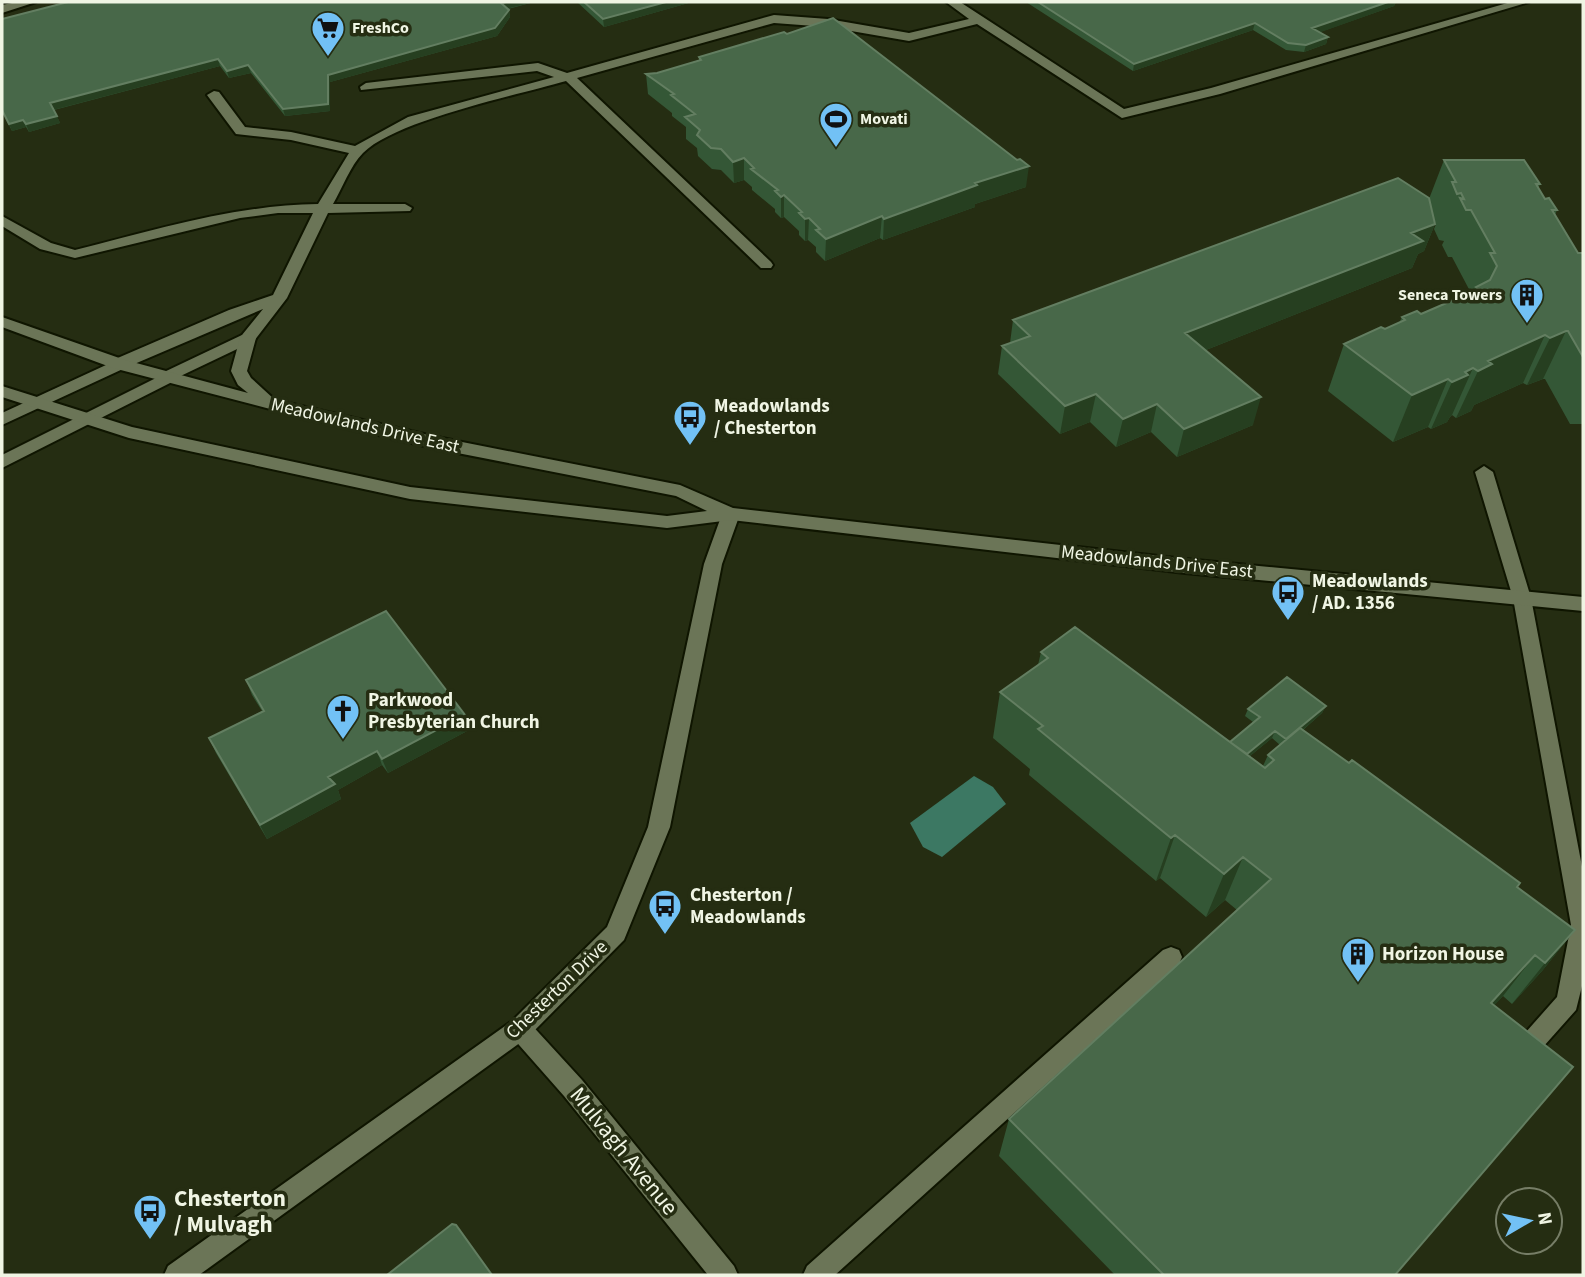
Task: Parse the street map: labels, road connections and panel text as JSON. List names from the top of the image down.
{
  "streets": {
    "main road": ["Meadowlands Drive East", "Chesterton Drive", "Mulvagh Avenue"]
  },
  "crossings": [
    ["Meadowlands Drive East", "Chesterton Drive"],
    ["Chesterton Drive", "Mulvagh Avenue"]
  ],
  "places": {
    "supermarket": ["FreshCo"],
    "sports": ["Movati"],
    "building": ["Seneca Towers", "Horizon House"],
    "bus stop": [
      "Meadowlands / Chesterton",
      "Meadowlands / AD. 1356",
      "Chesterton / Meadowlands",
      "Chesterton / Mulvagh"
    ],
    "church": ["Parkwood Presbyterian Church"]
  },
  "north": "right"
}
